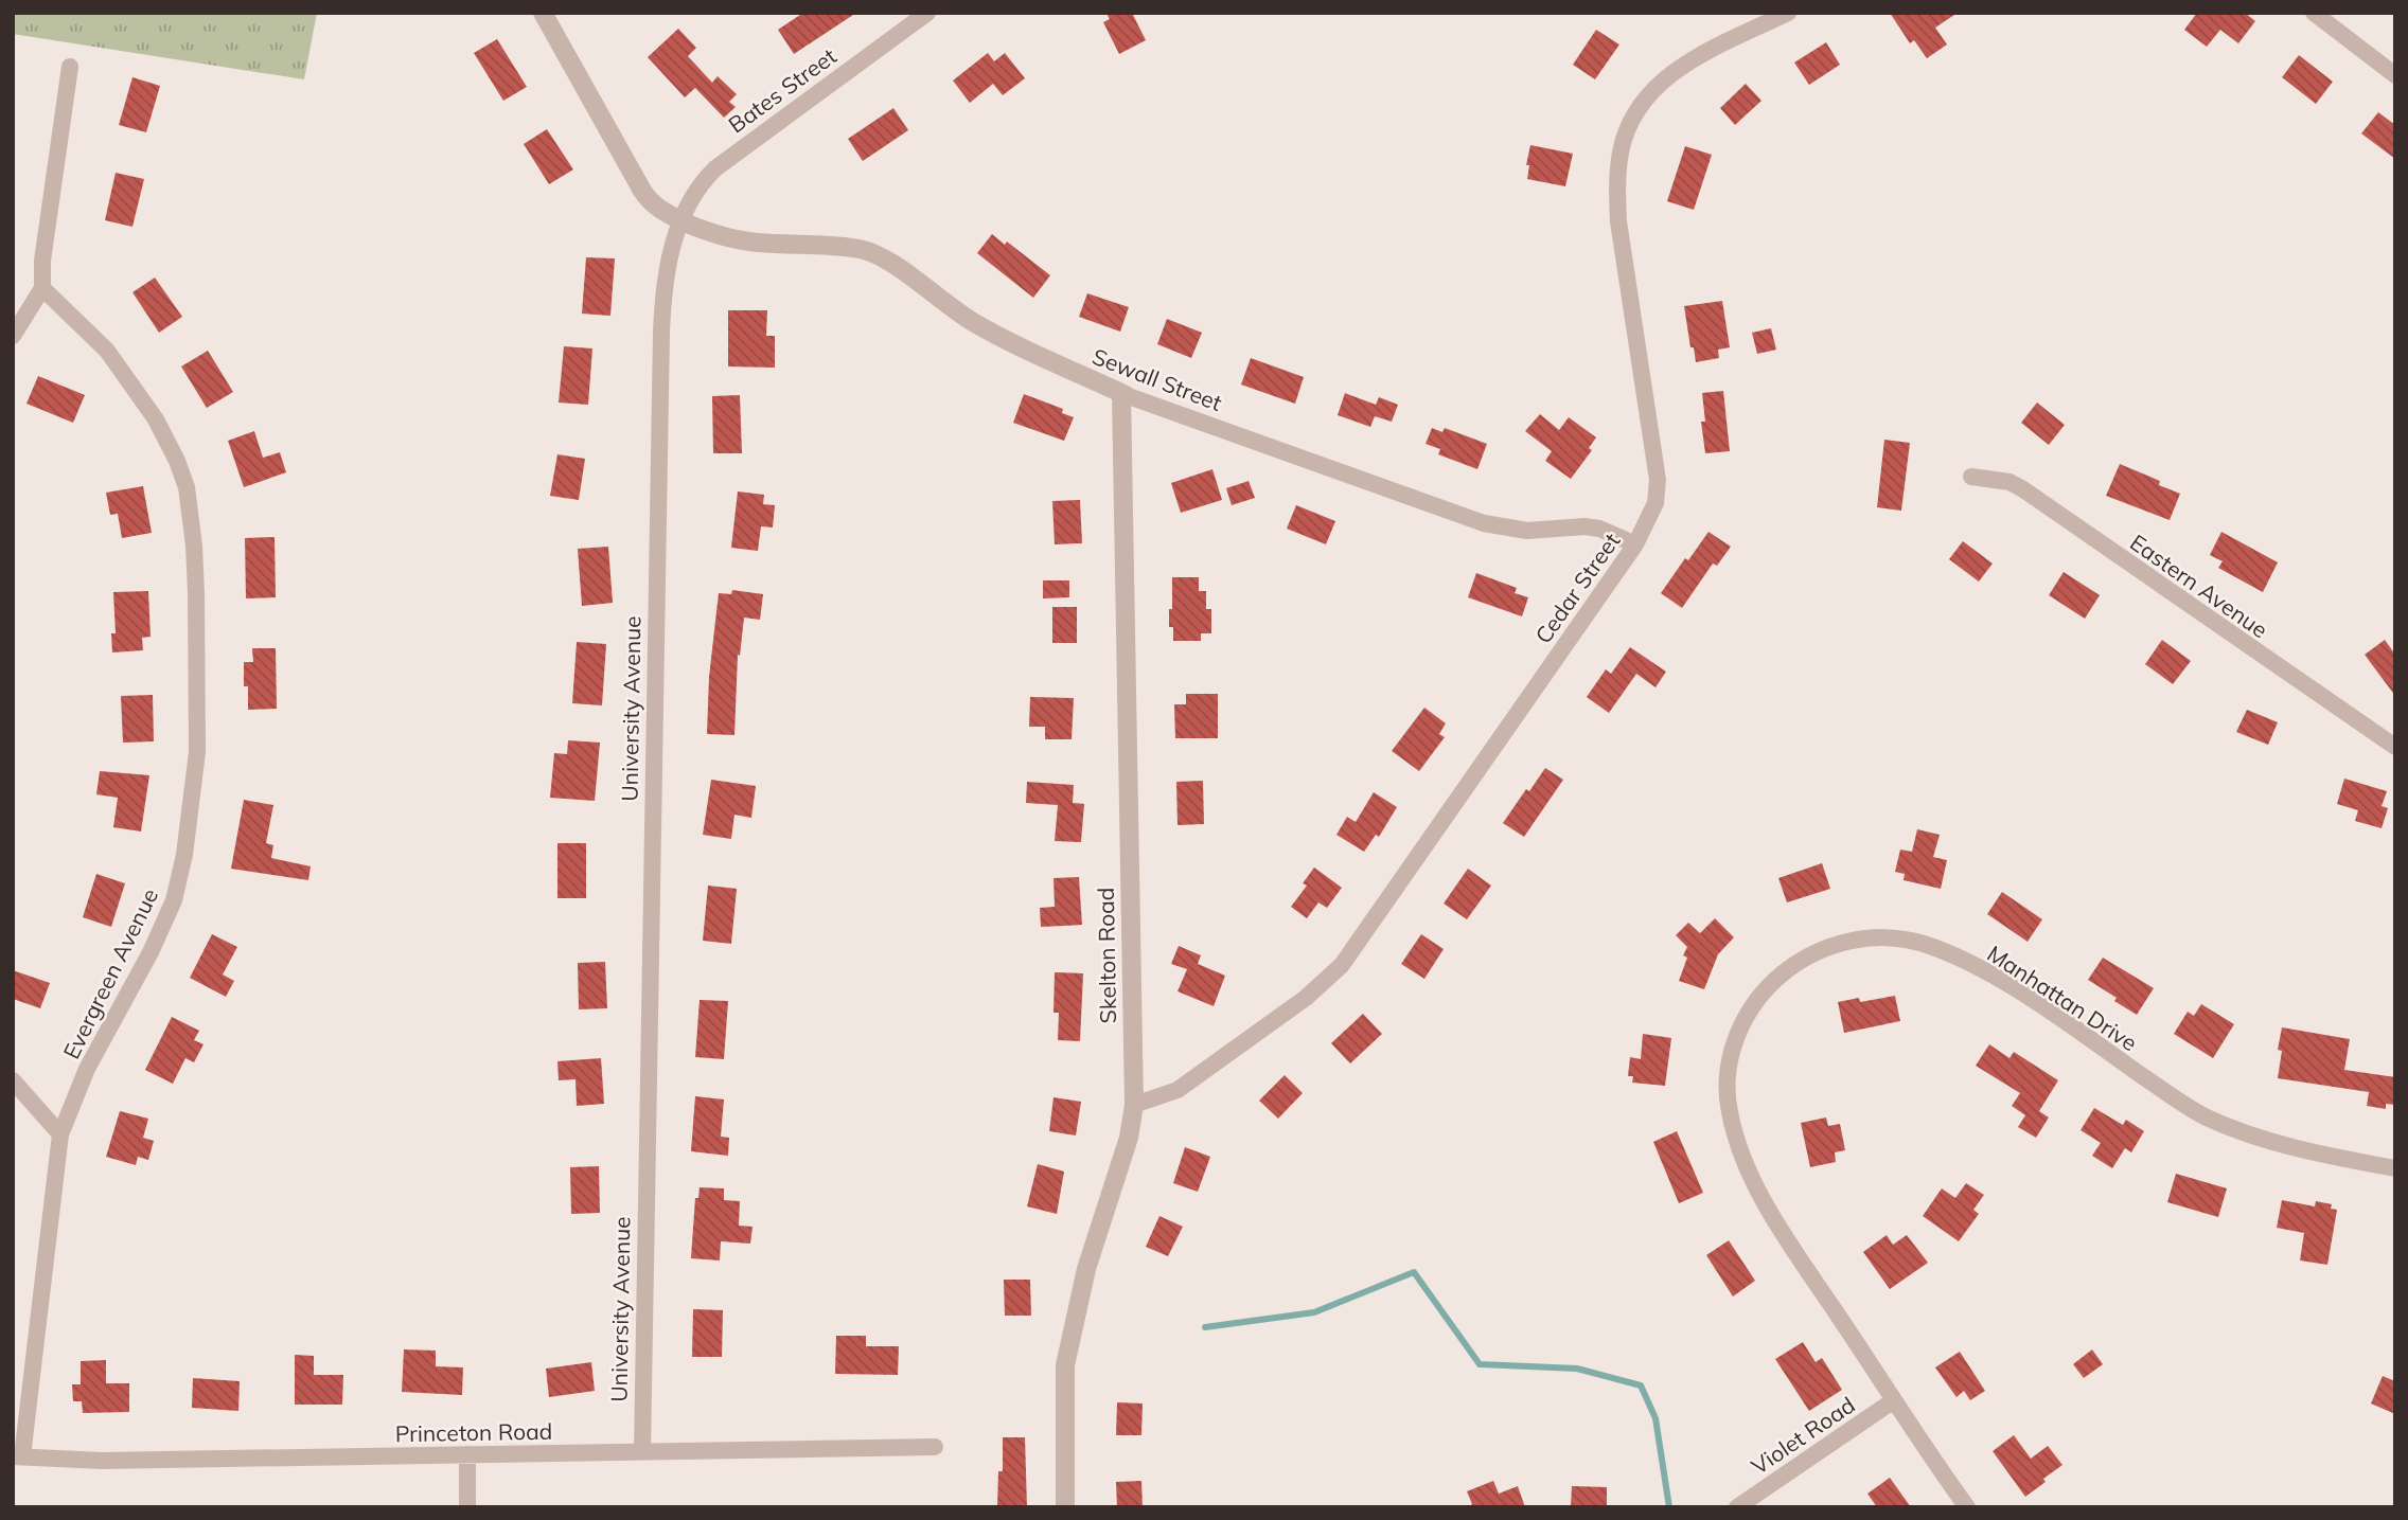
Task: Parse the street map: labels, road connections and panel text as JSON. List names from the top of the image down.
{
  "streets": {
    "street": [
      "Bates Street",
      "Sewall Street",
      "Eastern Avenue",
      "Cedar Street",
      "University Avenue",
      "Skelton Road",
      "Evergreen Avenue",
      "Manhattan Drive",
      "Princeton Road",
      "Violet Road"
    ]
  },
  "crossings": [
    ["Bates Street", "Sewall Street"],
    ["Bates Street", "University Avenue"],
    ["Sewall Street", "Cedar Street"],
    ["Sewall Street", "University Avenue"],
    ["Sewall Street", "Skelton Road"],
    ["Cedar Street", "Skelton Road"],
    ["University Avenue", "Princeton Road"],
    ["Evergreen Avenue", "Princeton Road"],
    ["Manhattan Drive", "Violet Road"]
  ]
}
